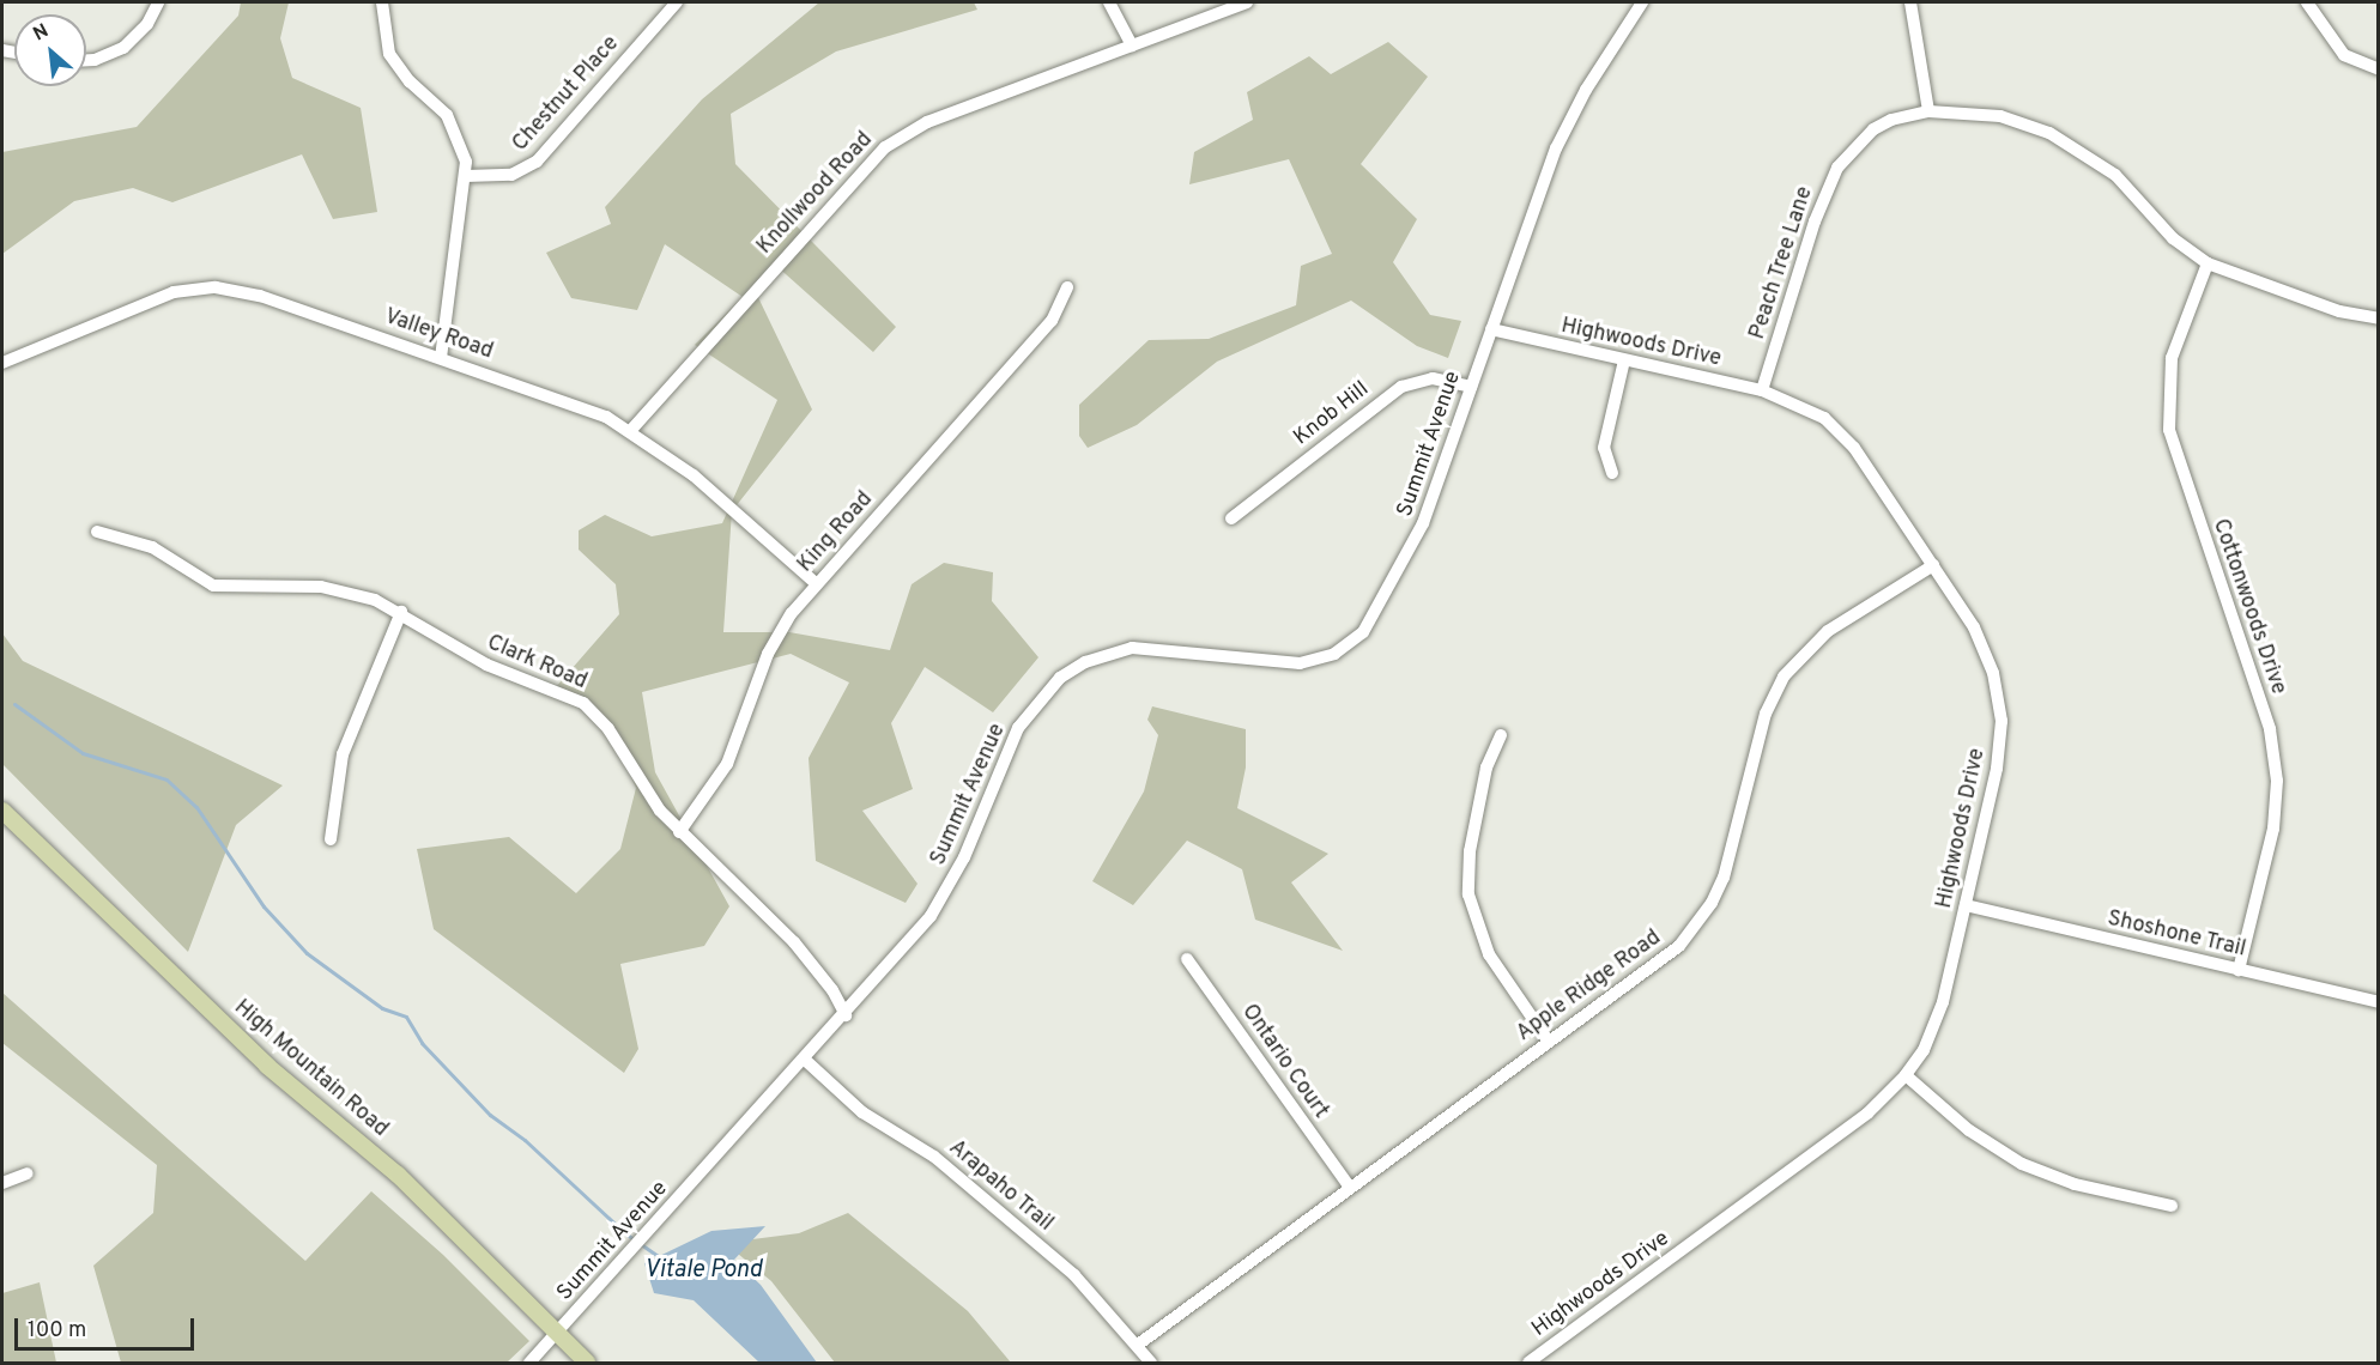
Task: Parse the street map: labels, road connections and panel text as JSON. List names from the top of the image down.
{
  "streets": {
    "main road": ["High Mountain Road"],
    "street": [
      "Chestnut Place",
      "Knollwood Road",
      "Peach Tree Lane",
      "Valley Road",
      "Highwoods Drive",
      "Knob Hill",
      "Summit Avenue",
      "King Road",
      "Cottonwoods Drive",
      "Clark Road",
      "Shoshone Trail",
      "Apple Ridge Road",
      "Ontario Court",
      "Arapaho Trail"
    ]
  },
  "crossings": [
    ["Knollwood Road", "Valley Road"],
    ["Peach Tree Lane", "Highwoods Drive"],
    ["Peach Tree Lane", "Cottonwoods Drive"],
    ["Valley Road", "King Road"],
    ["Highwoods Drive", "Summit Avenue"],
    ["Highwoods Drive", "Shoshone Trail"],
    ["Highwoods Drive", "Apple Ridge Road"],
    ["Knob Hill", "Summit Avenue"],
    ["Summit Avenue", "Clark Road"],
    ["Summit Avenue", "High Mountain Road"],
    ["Summit Avenue", "Arapaho Trail"],
    ["King Road", "Clark Road"],
    ["Cottonwoods Drive", "Shoshone Trail"],
    ["Apple Ridge Road", "Ontario Court"],
    ["Apple Ridge Road", "Arapaho Trail"]
  ],
  "water": ["Vitale Pond"],
  "scale_bar": "100 m",
  "north": "top left"
}
